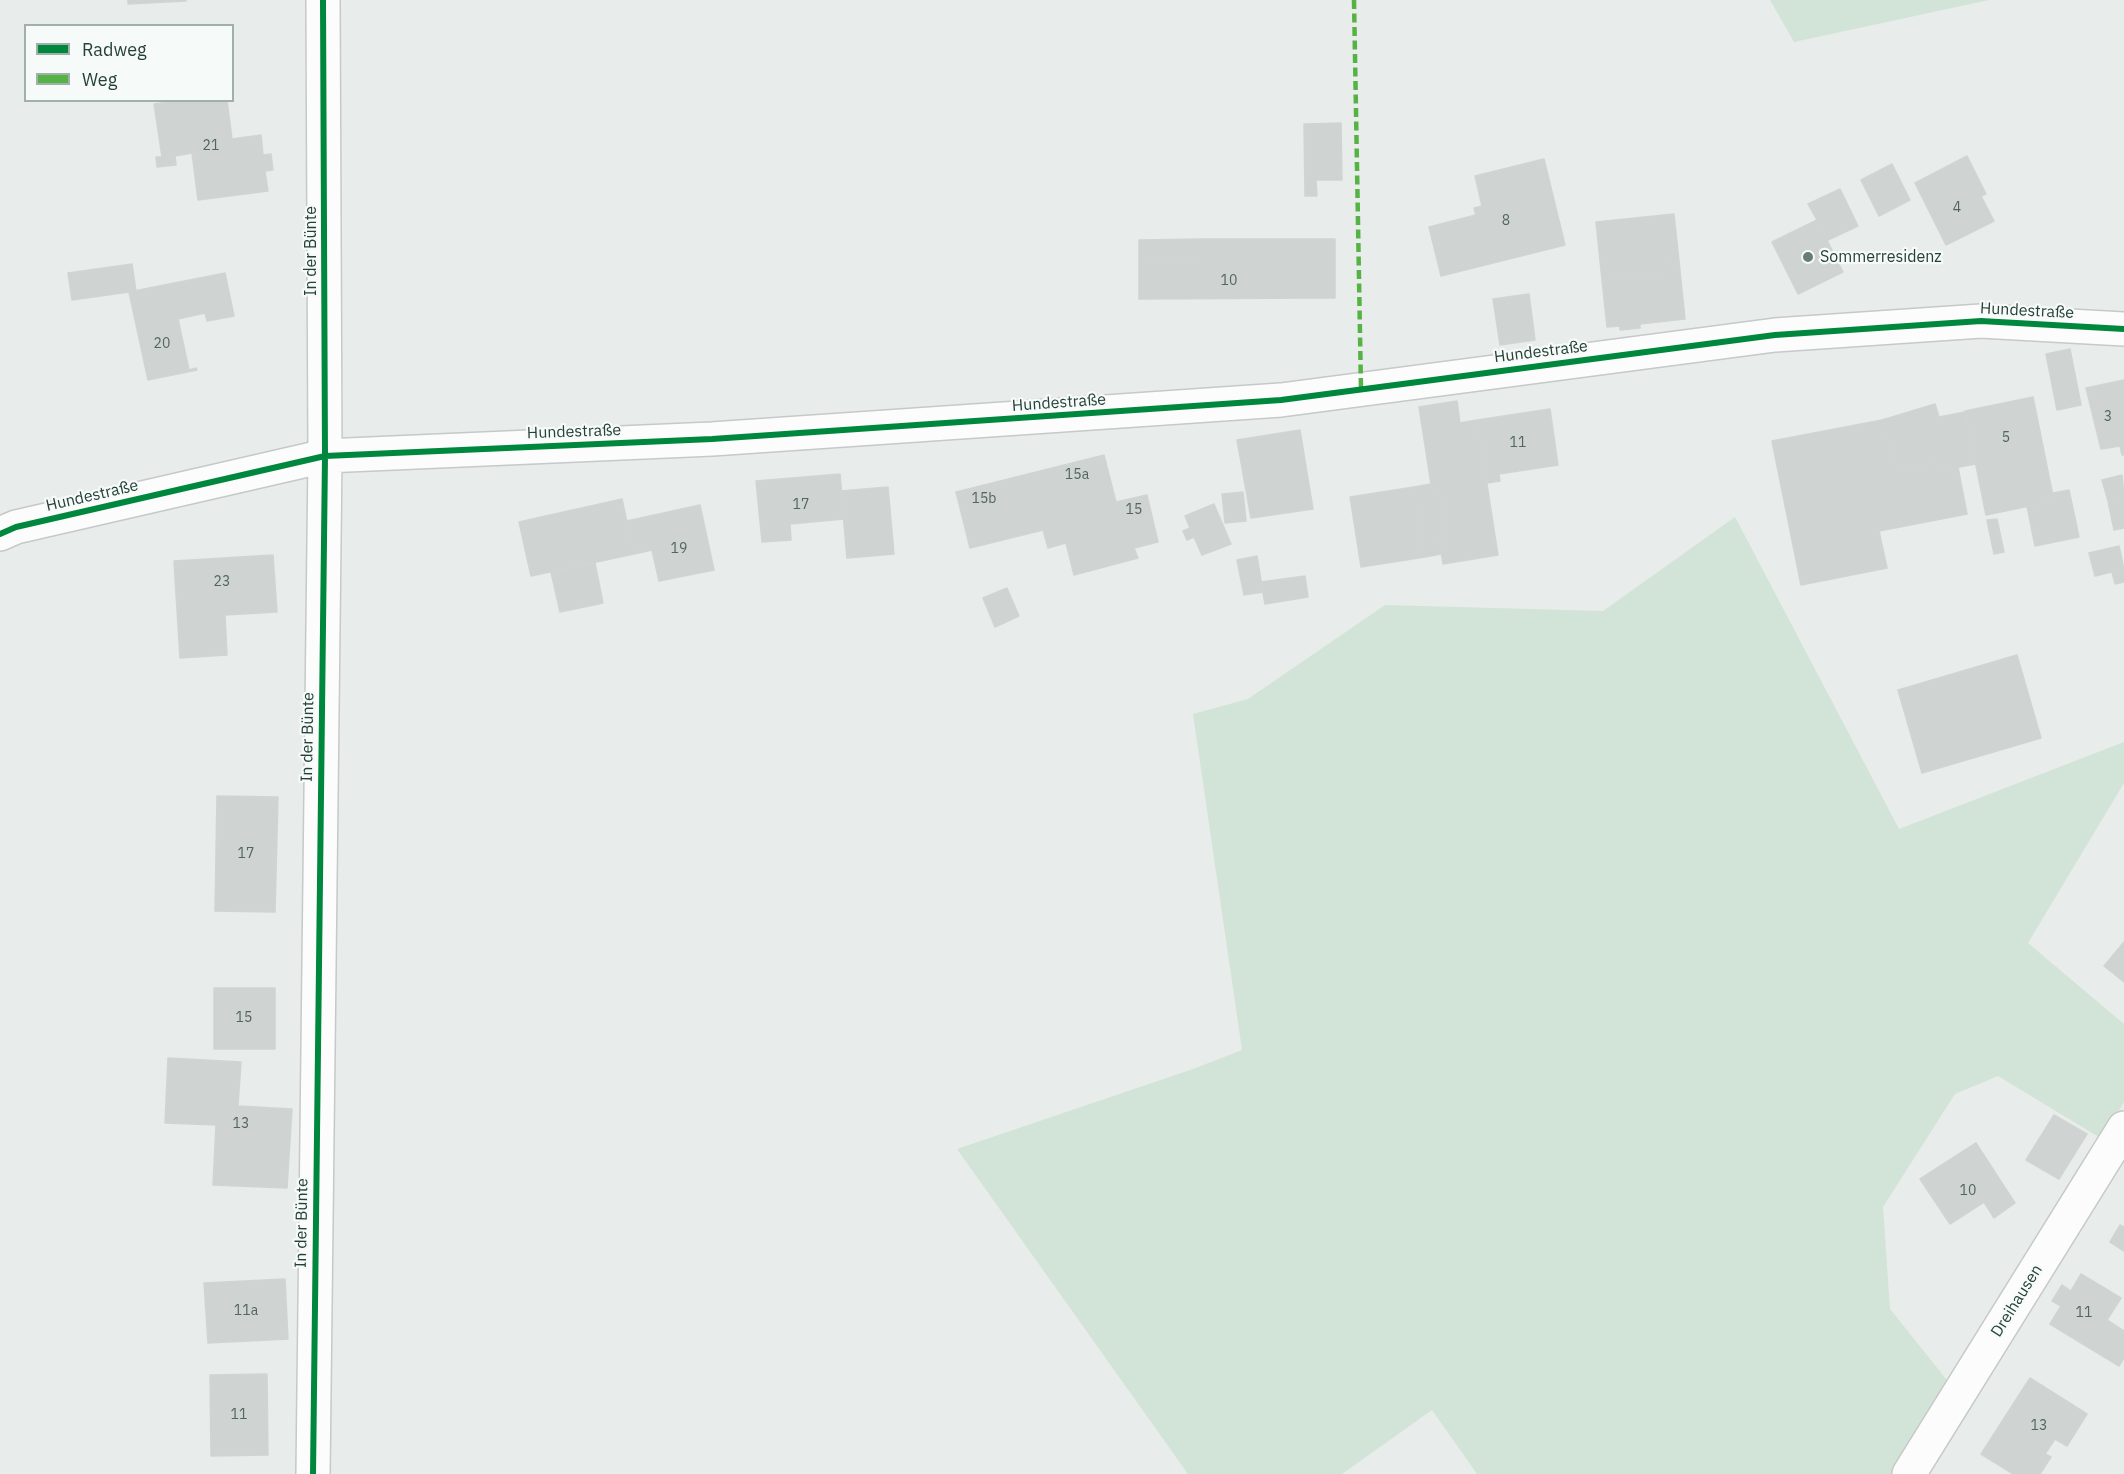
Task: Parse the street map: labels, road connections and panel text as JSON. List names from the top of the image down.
{
  "streets": {
    "street": ["In der Bünte", "Hundestraße", "Dreihausen"]
  },
  "crossings": [
    ["In der Bünte", "Hundestraße"]
  ],
  "places": ["Sommerresidenz"],
  "house_numbers": [
    "21",
    "4",
    "8",
    "10",
    "20",
    "3",
    "5",
    "11",
    "15a",
    "15b",
    "17",
    "15",
    "19",
    "23",
    "17",
    "15",
    "13",
    "10",
    "11a",
    "11",
    "11",
    "13"
  ],
  "legend": ["Radweg", "Weg"]
}
